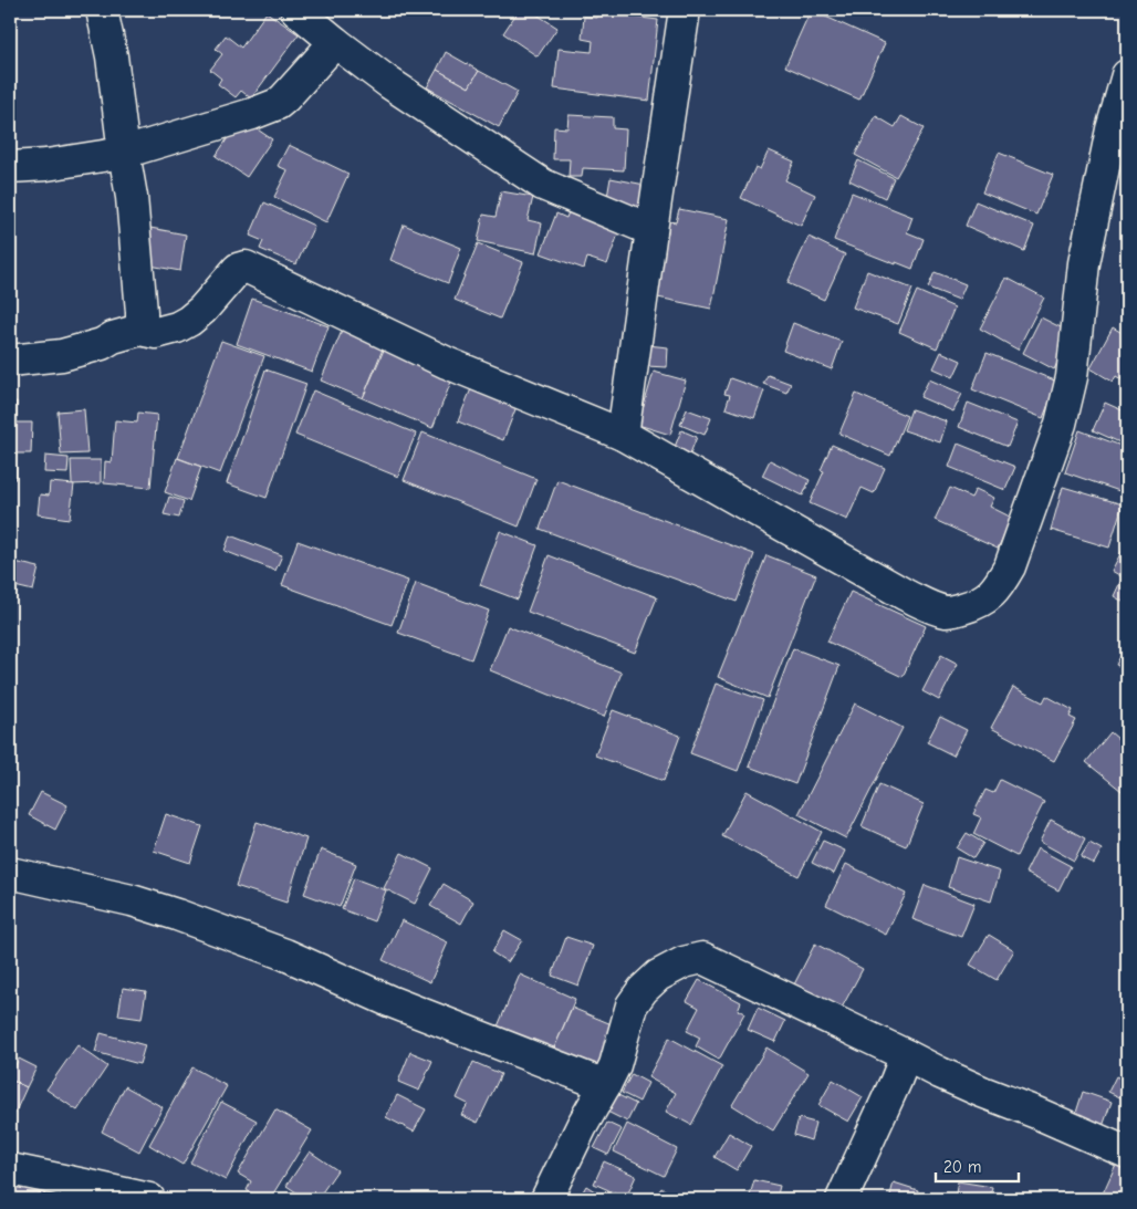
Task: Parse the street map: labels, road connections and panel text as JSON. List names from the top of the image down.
{
  "scale_bar": "20 m"
}
